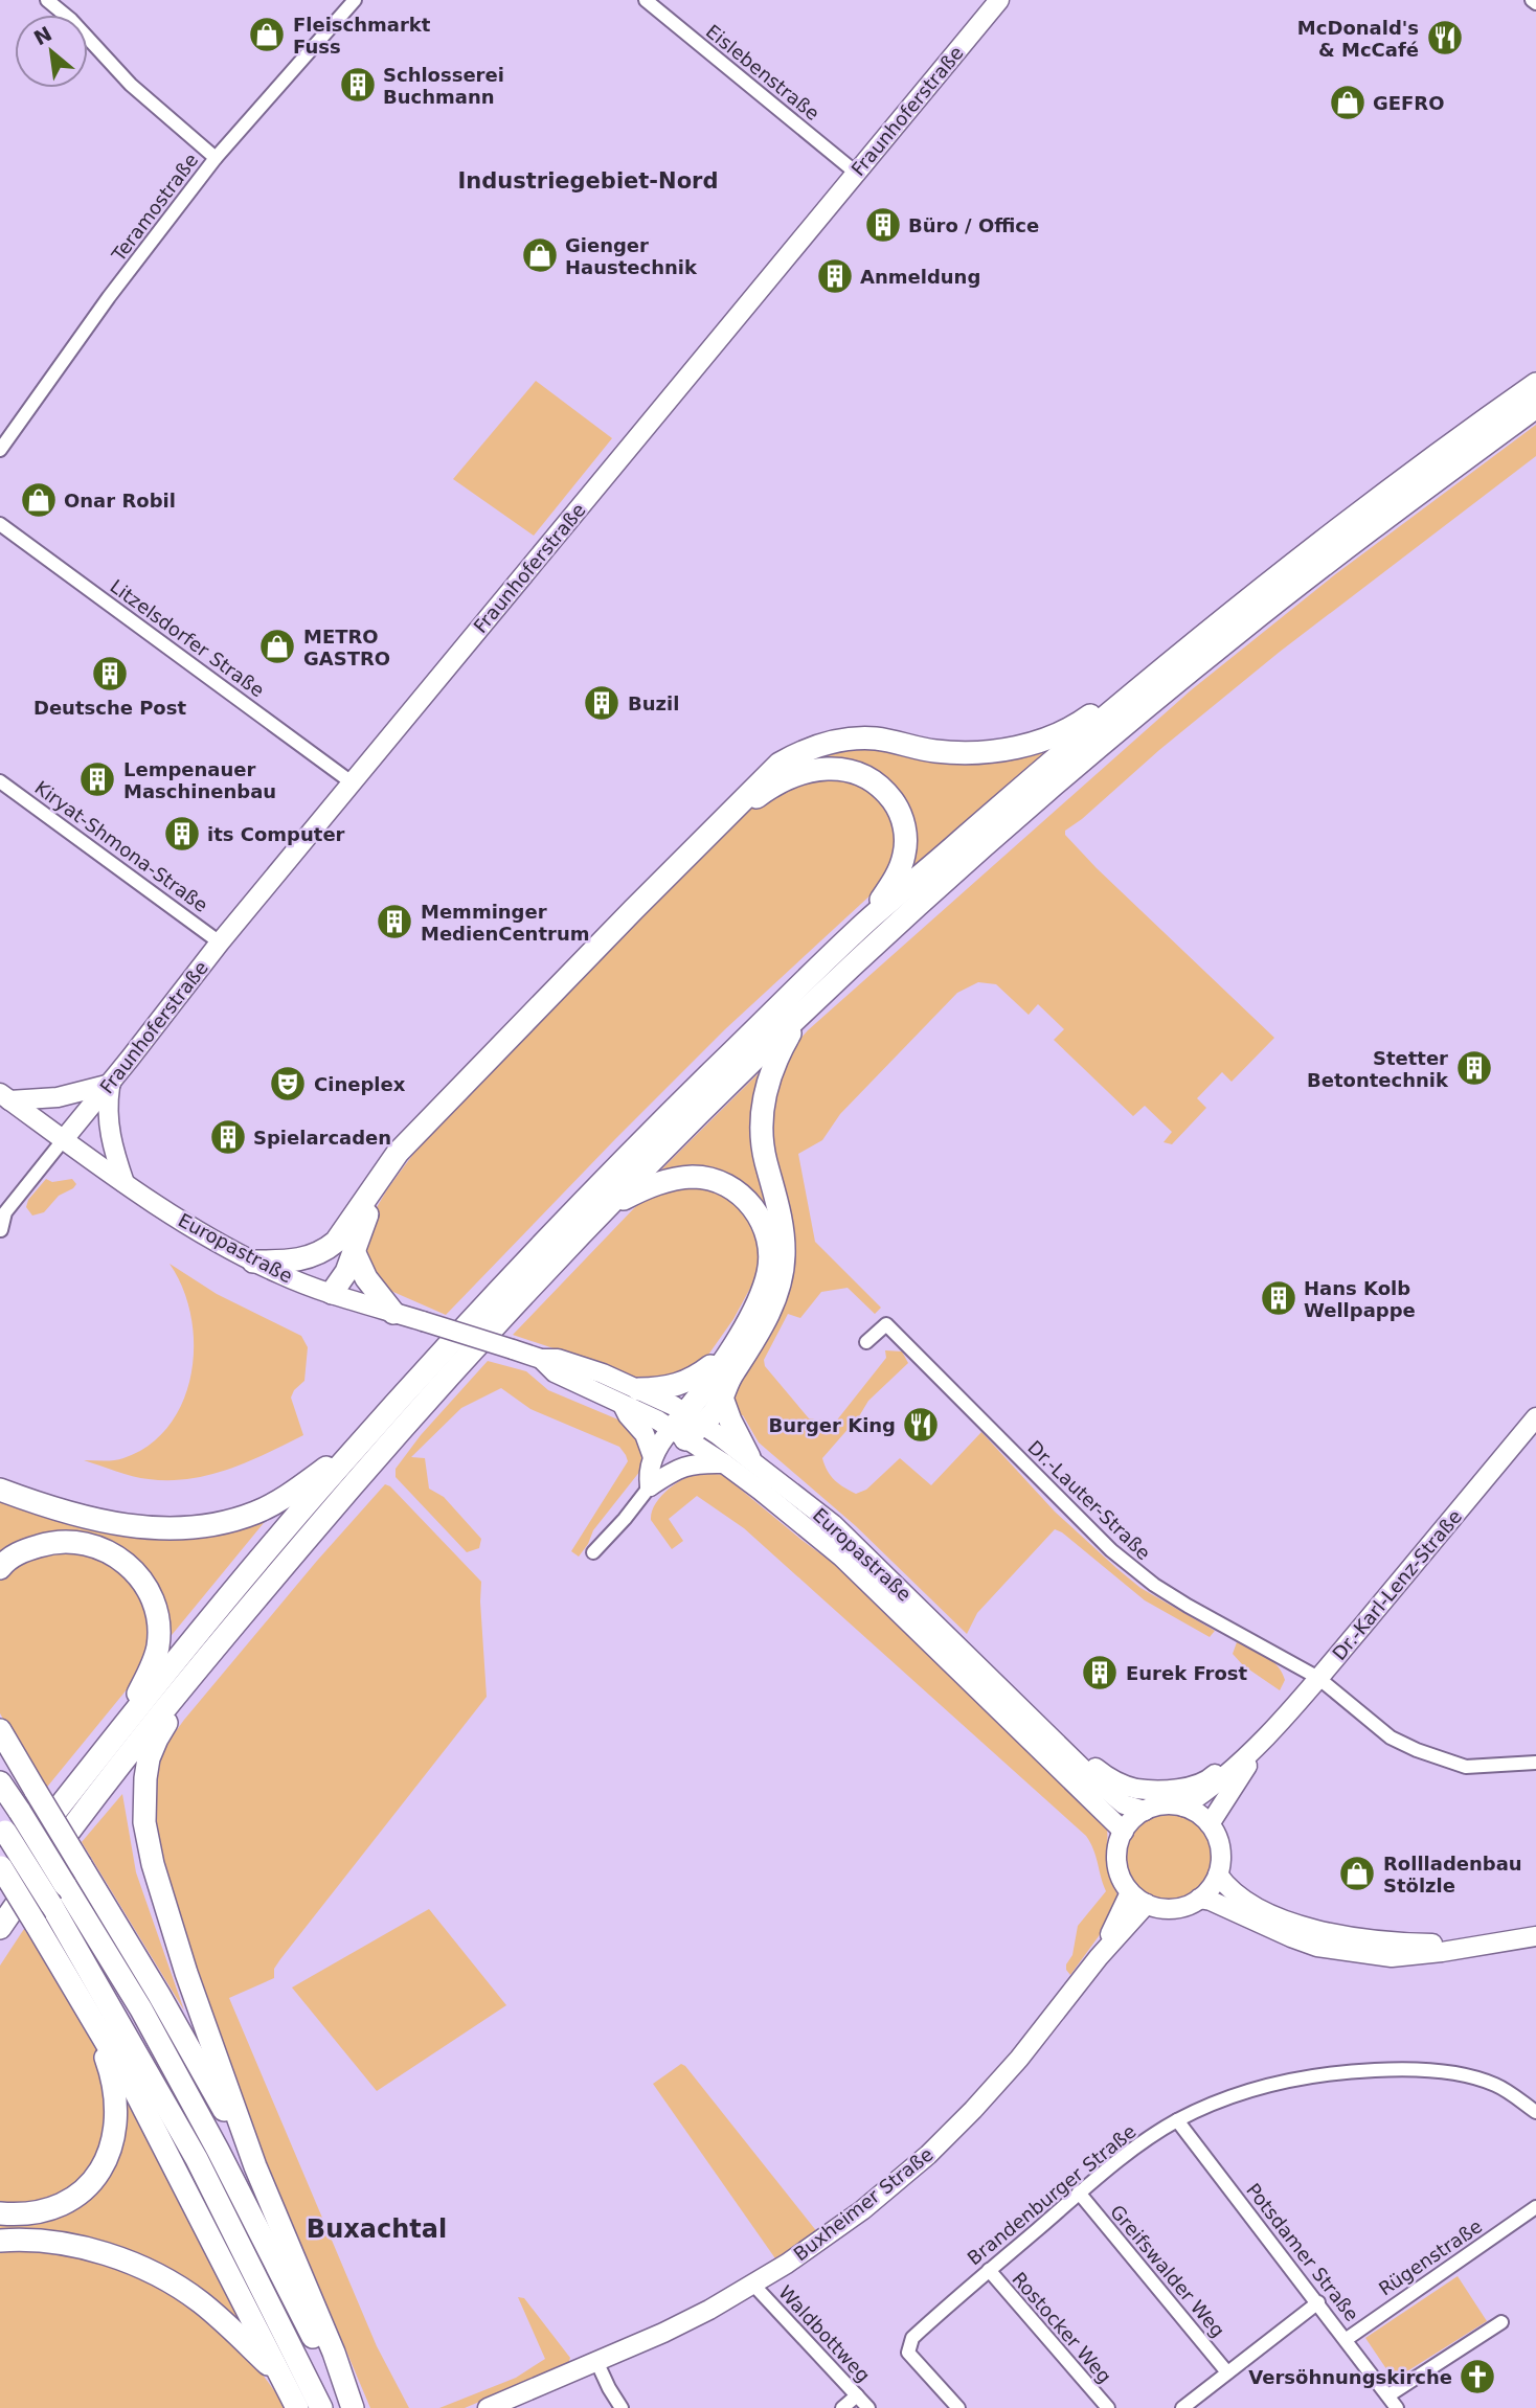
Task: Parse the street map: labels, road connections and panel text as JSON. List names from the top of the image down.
{
  "streets": {
    "main road": [
      "Fraunhoferstraße",
      "Europastraße",
      "Dr.-Karl-Lenz-Straße",
      "Buxheimer Straße"
    ],
    "street": [
      "Eislebenstraße",
      "Teramostraße",
      "Litzelsdorfer Straße",
      "Kiryat-Shmona-Straße",
      "Dr.-Lauter-Straße",
      "Brandenburger Straße",
      "Potsdamer Straße",
      "Rügenstraße",
      "Greifswalder Weg",
      "Rostocker Weg",
      "Waldbottweg"
    ]
  },
  "crossings": [
    ["Eislebenstraße", "Fraunhoferstraße"],
    ["Fraunhoferstraße", "Litzelsdorfer Straße"],
    ["Fraunhoferstraße", "Kiryat-Shmona-Straße"],
    ["Fraunhoferstraße", "Europastraße"],
    ["Europastraße", "Dr.-Karl-Lenz-Straße"],
    ["Europastraße", "Buxheimer Straße"],
    ["Dr.-Lauter-Straße", "Dr.-Karl-Lenz-Straße"],
    ["Dr.-Karl-Lenz-Straße", "Buxheimer Straße"],
    ["Brandenburger Straße", "Potsdamer Straße"],
    ["Brandenburger Straße", "Greifswalder Weg"],
    ["Brandenburger Straße", "Rostocker Weg"],
    ["Buxheimer Straße", "Waldbottweg"],
    ["Potsdamer Straße", "Rügenstraße"]
  ],
  "districts": ["Industriegebiet-Nord", "Buxachtal"],
  "places": {
    "shop": [
      "Fleischmarkt Fuss",
      "GEFRO",
      "Gienger Haustechnik",
      "Onar Robil",
      "METRO GASTRO",
      "Rollladenbau Stölzle"
    ],
    "restaurant": ["McDonald's & McCafé", "Burger King"],
    "building": [
      "Schlosserei Buchmann",
      "Büro / Office",
      "Anmeldung",
      "Deutsche Post",
      "Buzil",
      "Lempenauer Maschinenbau",
      "its Computer",
      "Memminger MedienCentrum",
      "Stetter Betontechnik",
      "Spielarcaden",
      "Hans Kolb Wellpappe",
      "Eurek Frost"
    ],
    "theatre": ["Cineplex"],
    "church": ["Versöhnungskirche"]
  },
  "north": "top left"
}
